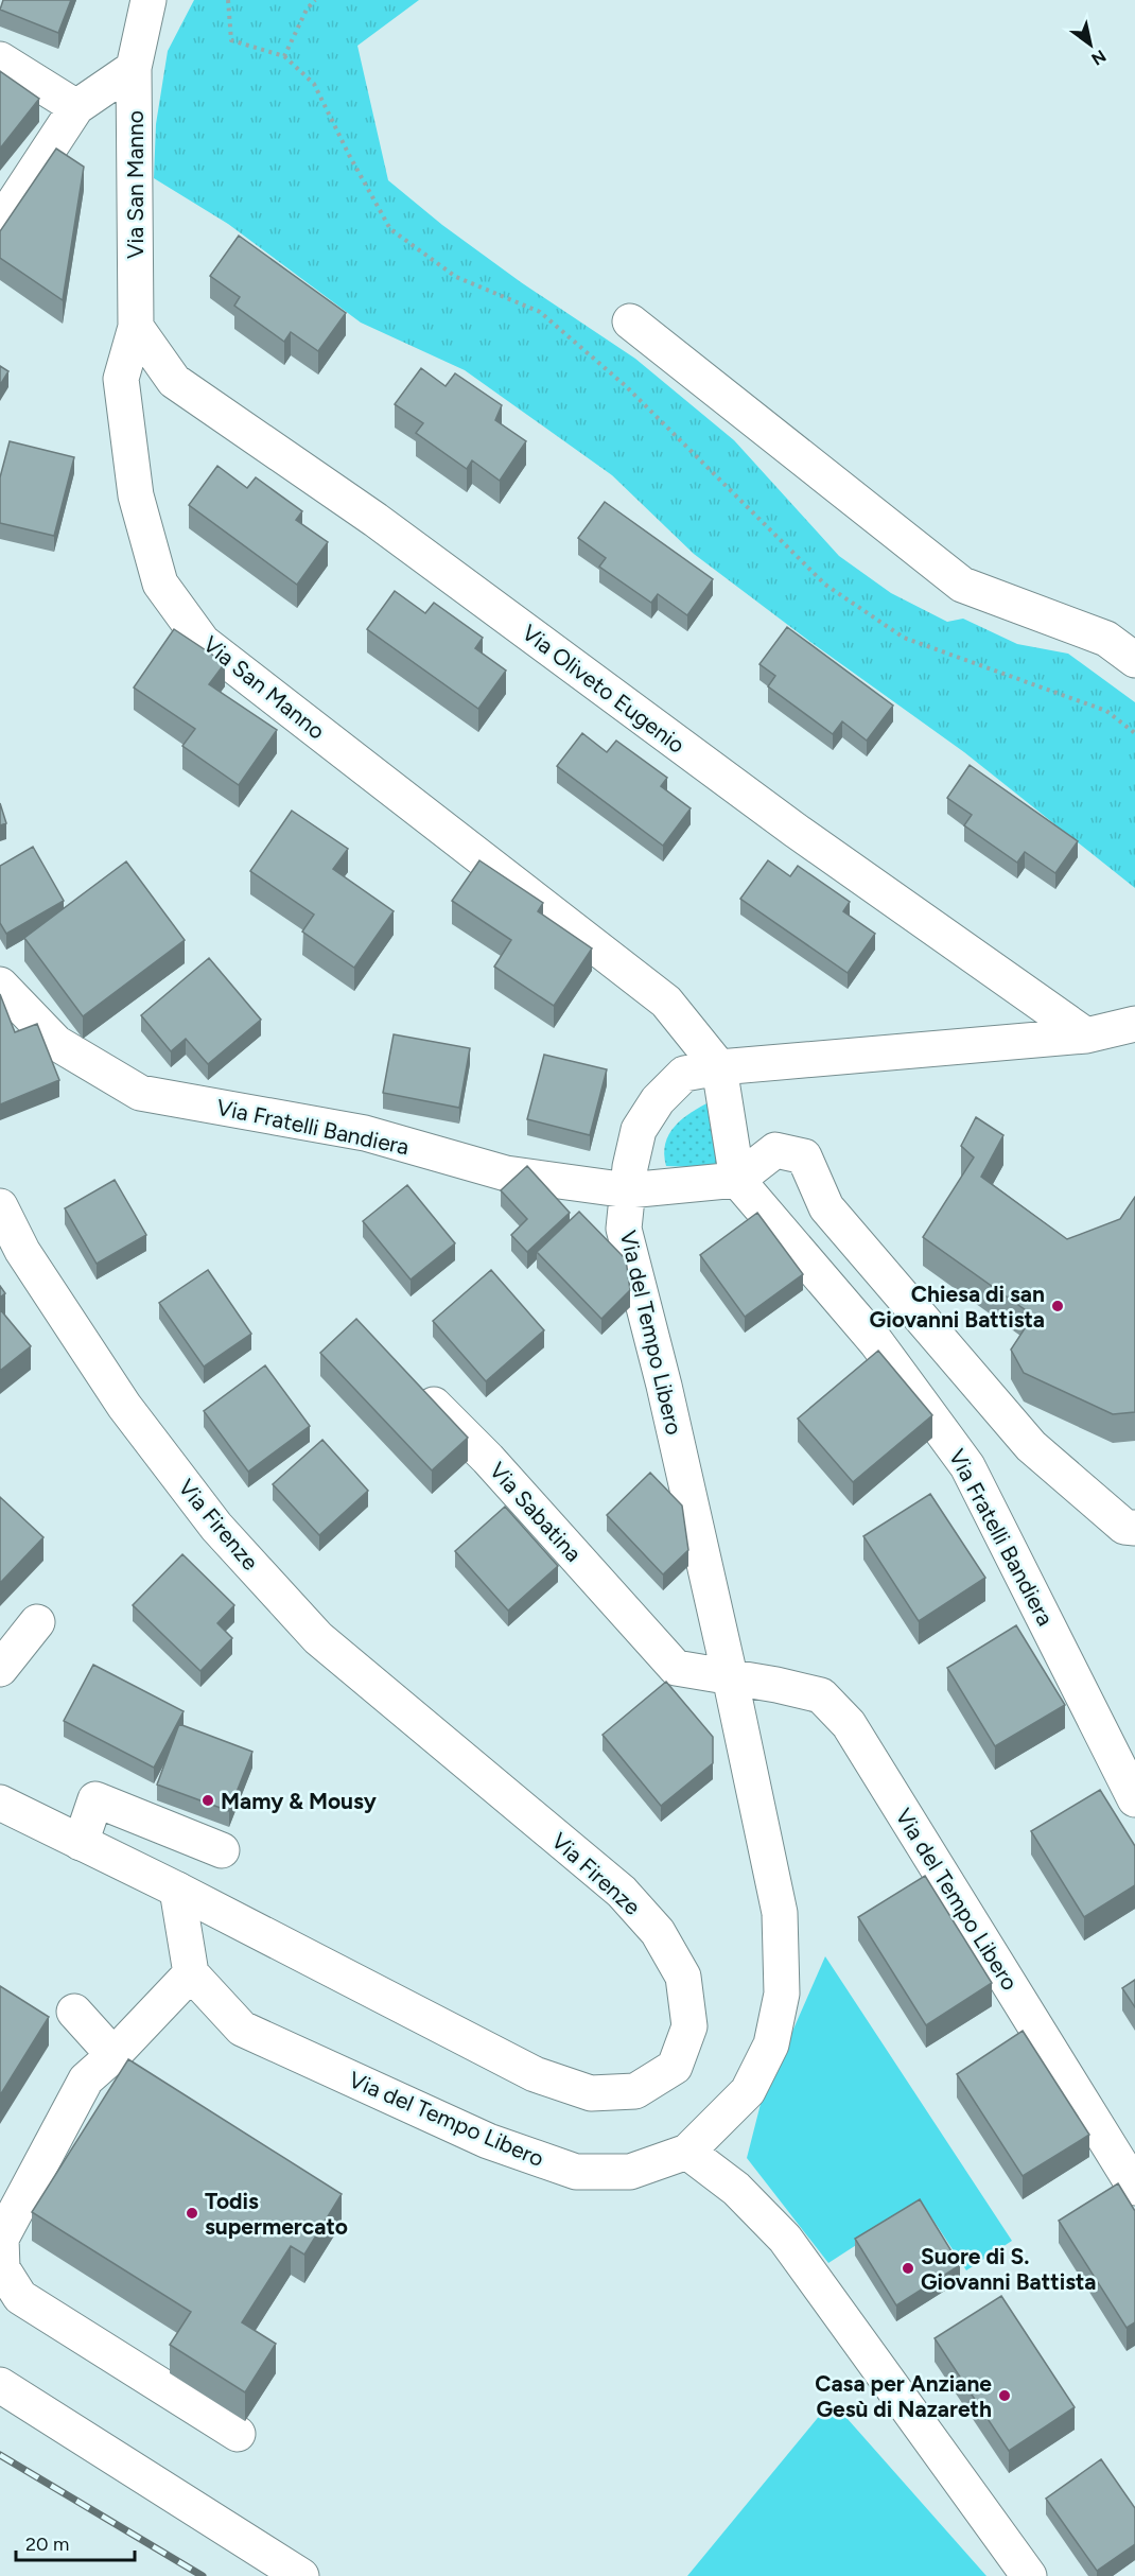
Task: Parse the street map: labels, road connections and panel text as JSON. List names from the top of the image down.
{
  "streets": {
    "street": [
      "Via San Manno",
      "Via Oliveto Eugenio",
      "Via Fratelli Bandiera",
      "Via del Tempo Libero",
      "Via Sabatina",
      "Via Firenze"
    ]
  },
  "crossings": [
    ["Via San Manno", "Via Oliveto Eugenio"],
    ["Via San Manno", "Via del Tempo Libero"],
    ["Via Oliveto Eugenio", "Via del Tempo Libero"],
    ["Via Fratelli Bandiera", "Via del Tempo Libero"],
    ["Via del Tempo Libero", "Via Sabatina"]
  ],
  "places": [
    "Chiesa di san Giovanni Battista",
    "Mamy & Mousy",
    "Todis supermercato",
    "Suore di S. Giovanni Battista",
    "Casa per Anziane Gesù di Nazareth"
  ],
  "scale_bar": "20 m",
  "north": "bottom right"
}
